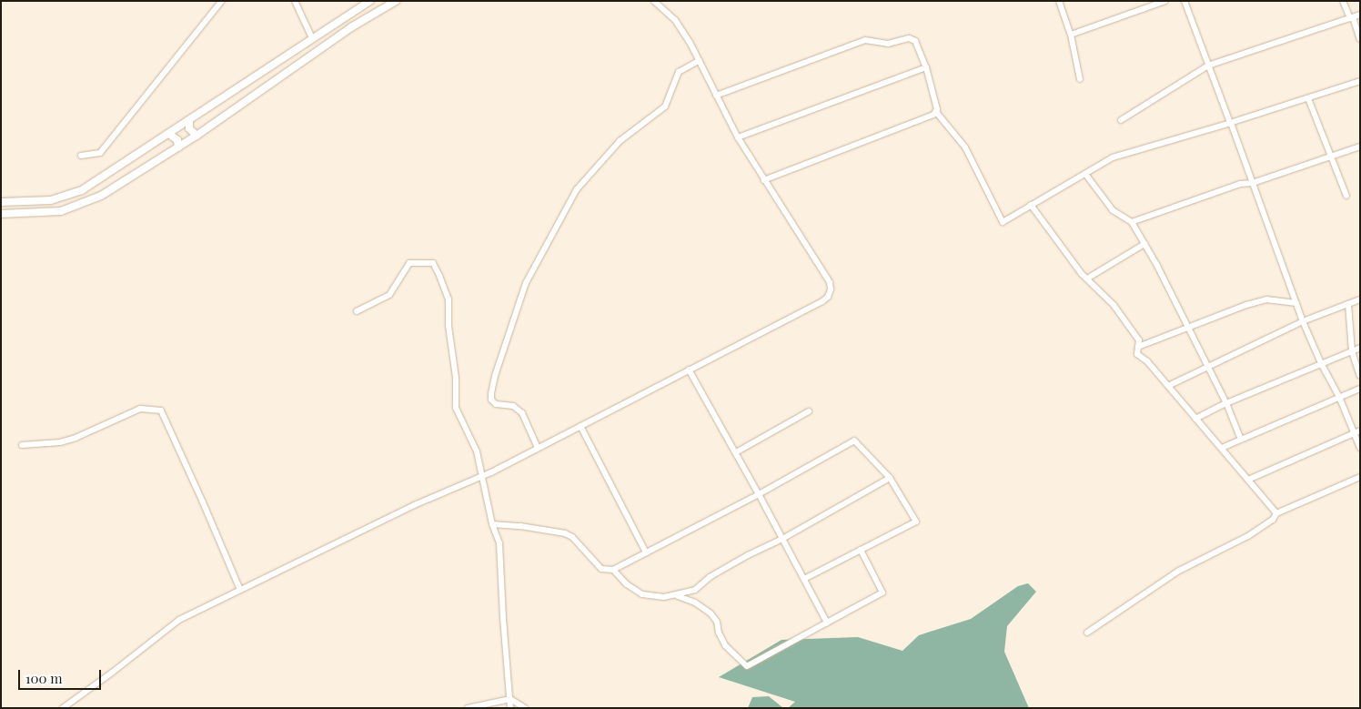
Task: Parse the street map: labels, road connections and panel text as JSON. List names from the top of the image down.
{
  "scale_bar": "100 m"
}
